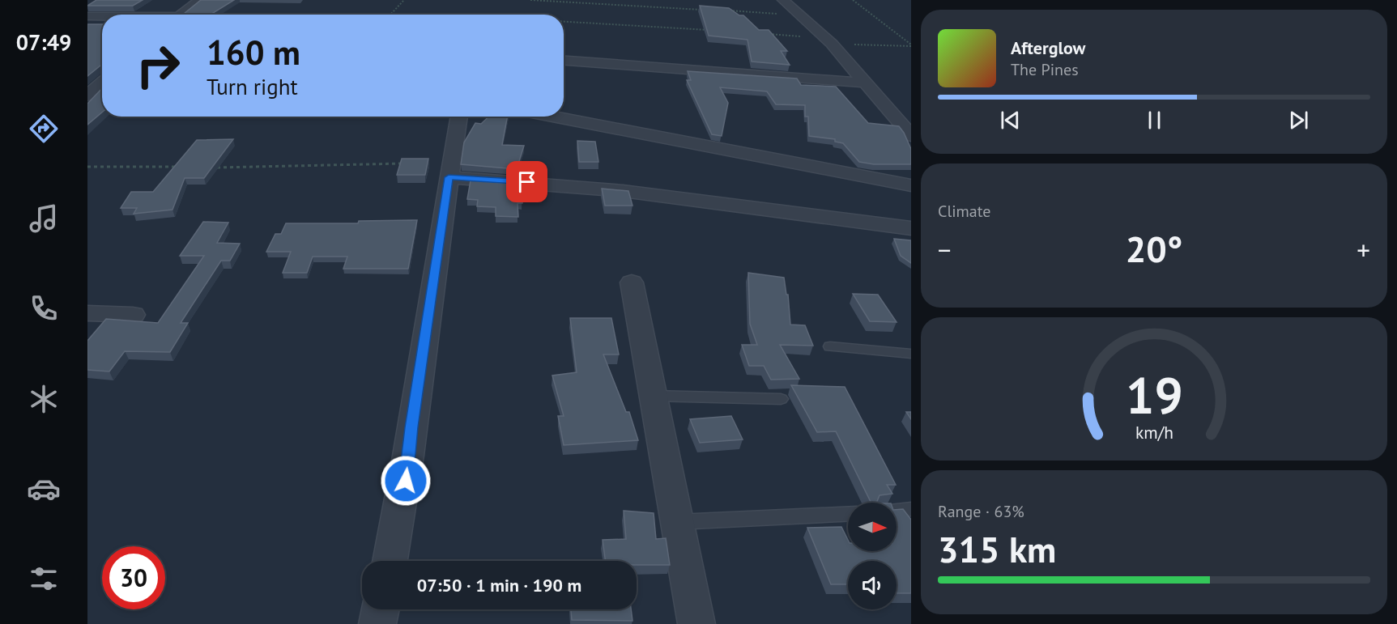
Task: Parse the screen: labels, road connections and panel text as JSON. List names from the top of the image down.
{
  "north": "right",
  "page": {
    "tabs": "07:49",
    "turn": ["160 m", "Turn right"],
    "song": ["Afterglow", "The Pines"],
    "tile": [
      "Climate",
      ["Range · 63%", "315 km"]
    ],
    "heat": ["−", "20°", "+"],
    "limit": "30",
    "trip": "07:50 · 1 min · 190 m",
    "gauge": ["19", "km/h"]
  }
}
